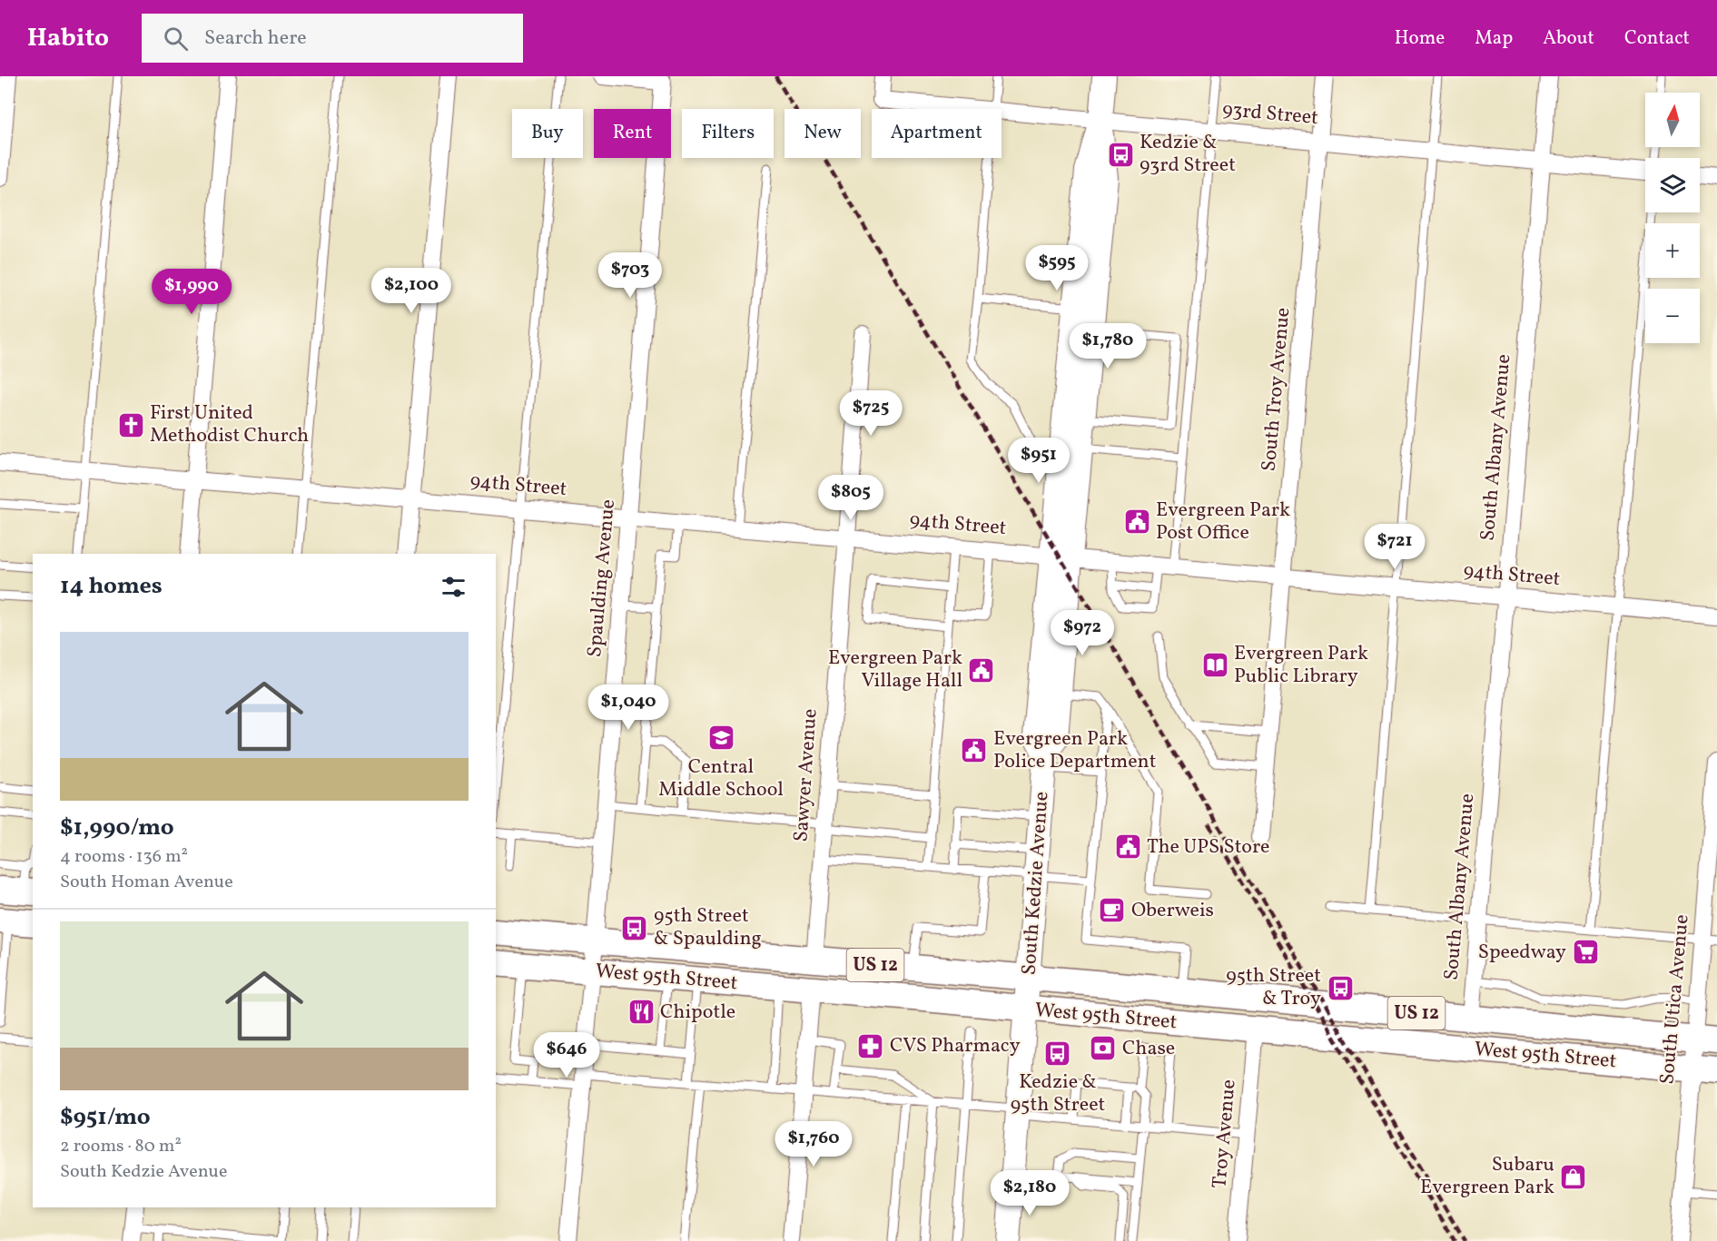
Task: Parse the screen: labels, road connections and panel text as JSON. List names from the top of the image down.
{
  "streets": {
    "main road": ["South Kedzie Avenue", "US 12", "West 95th Street"],
    "street": [
      "93rd Street",
      "South Troy Avenue",
      "South Albany Avenue",
      "94th Street",
      "Spaulding Avenue",
      "Sawyer Avenue",
      "South Utica Avenue",
      "Troy Avenue"
    ]
  },
  "crossings": [
    ["93rd Street", "South Troy Avenue"],
    ["93rd Street", "South Albany Avenue"],
    ["93rd Street", "South Kedzie Avenue"],
    ["South Troy Avenue", "94th Street"],
    ["South Albany Avenue", "94th Street"],
    ["South Albany Avenue", "West 95th Street"],
    ["94th Street", "Spaulding Avenue"],
    ["94th Street", "Sawyer Avenue"],
    ["94th Street", "South Kedzie Avenue"],
    ["Spaulding Avenue", "West 95th Street"],
    ["Sawyer Avenue", "West 95th Street"],
    ["South Kedzie Avenue", "West 95th Street"],
    ["West 95th Street", "South Utica Avenue"],
    ["West 95th Street", "Troy Avenue"]
  ],
  "places": {
    "bus stop": [
      "Kedzie & 93rd Street",
      "95th Street & Spaulding",
      "95th Street & Troy",
      "Kedzie & 95th Street"
    ],
    "church": ["First United Methodist Church"],
    "public building": [
      "Evergreen Park Post Office",
      "Evergreen Park Village Hall",
      "Evergreen Park Police Department",
      "The UPS Store"
    ],
    "library": ["Evergreen Park Public Library"],
    "school or university": ["Central Middle School"],
    "cafe": ["Oberweis"],
    "supermarket": ["Speedway"],
    "restaurant": ["Chipotle"],
    "pharmacy": ["CVS Pharmacy"],
    "bank": ["Chase"],
    "shop": ["Subaru Evergreen Park"]
  },
  "north": "top",
  "page": {
    "header": "Habito",
    "search": "Search here",
    "nav": [
      "Home",
      "Map",
      "About",
      "Contact"
    ],
    "map_buttons": ["+", "−"],
    "chip": [
      "Buy",
      "Rent",
      "Filters",
      "New",
      "Apartment"
    ],
    "price": [
      "$595",
      "$703",
      "$2,100",
      "$1,990",
      "$1,780",
      "$725",
      "$951",
      "$805",
      "$721",
      "$972",
      "$1,040",
      "$646",
      "$1,760",
      "$2,180"
    ],
    "heading": "14 homes",
    "list": [
      {
        "name": "$1,990/mo",
        "note": "4 rooms · 136 m² · South Homan Avenue"
      },
      {
        "name": "$951/mo",
        "note": "2 rooms · 80 m² · South Kedzie Avenue"
      }
    ]
  }
}
